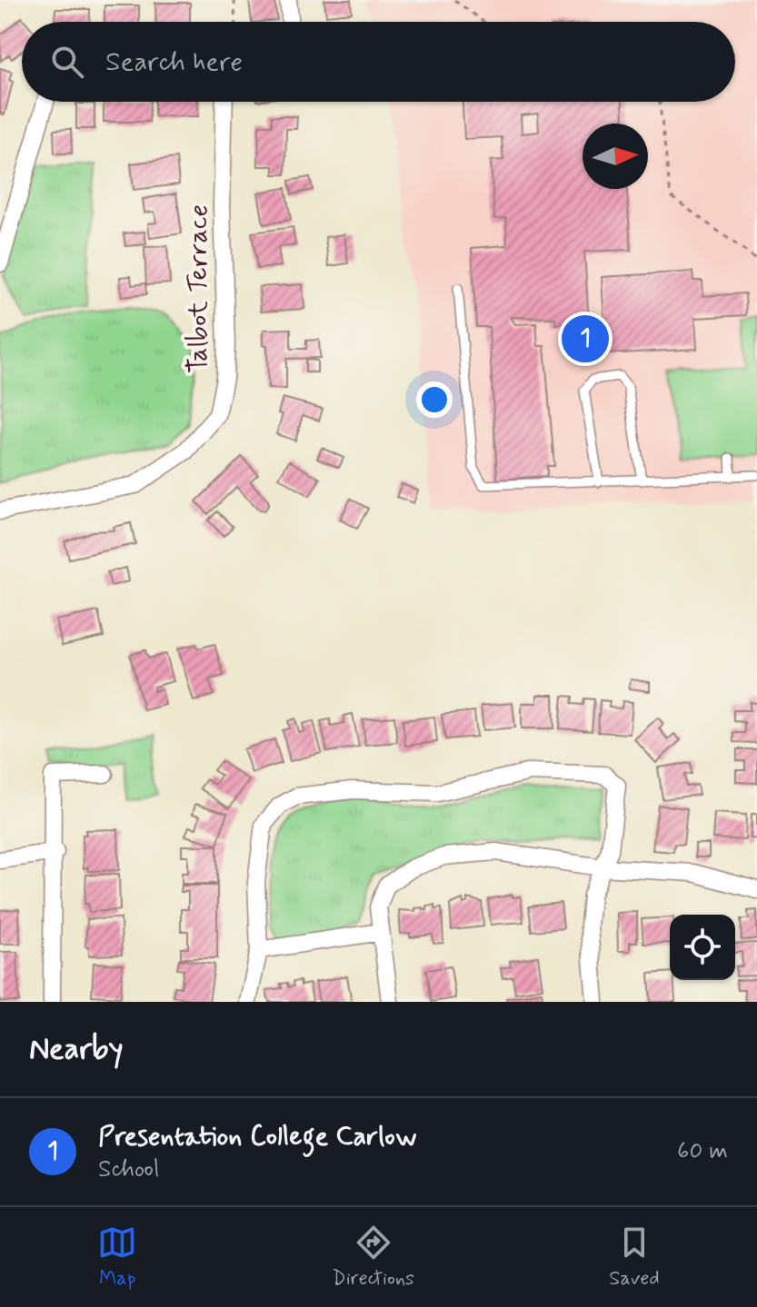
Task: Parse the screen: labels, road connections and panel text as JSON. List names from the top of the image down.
{
  "streets": {
    "street": ["Talbot Terrace"]
  },
  "north": "right",
  "page": {
    "search": "Search here",
    "pins": "1",
    "heading": "Nearby",
    "list": [
      {
        "mark": "1",
        "name": "Presentation College Carlow",
        "note": "School",
        "value": "60 m"
      }
    ],
    "nav": ["Map", "Directions", "Saved"]
  }
}
